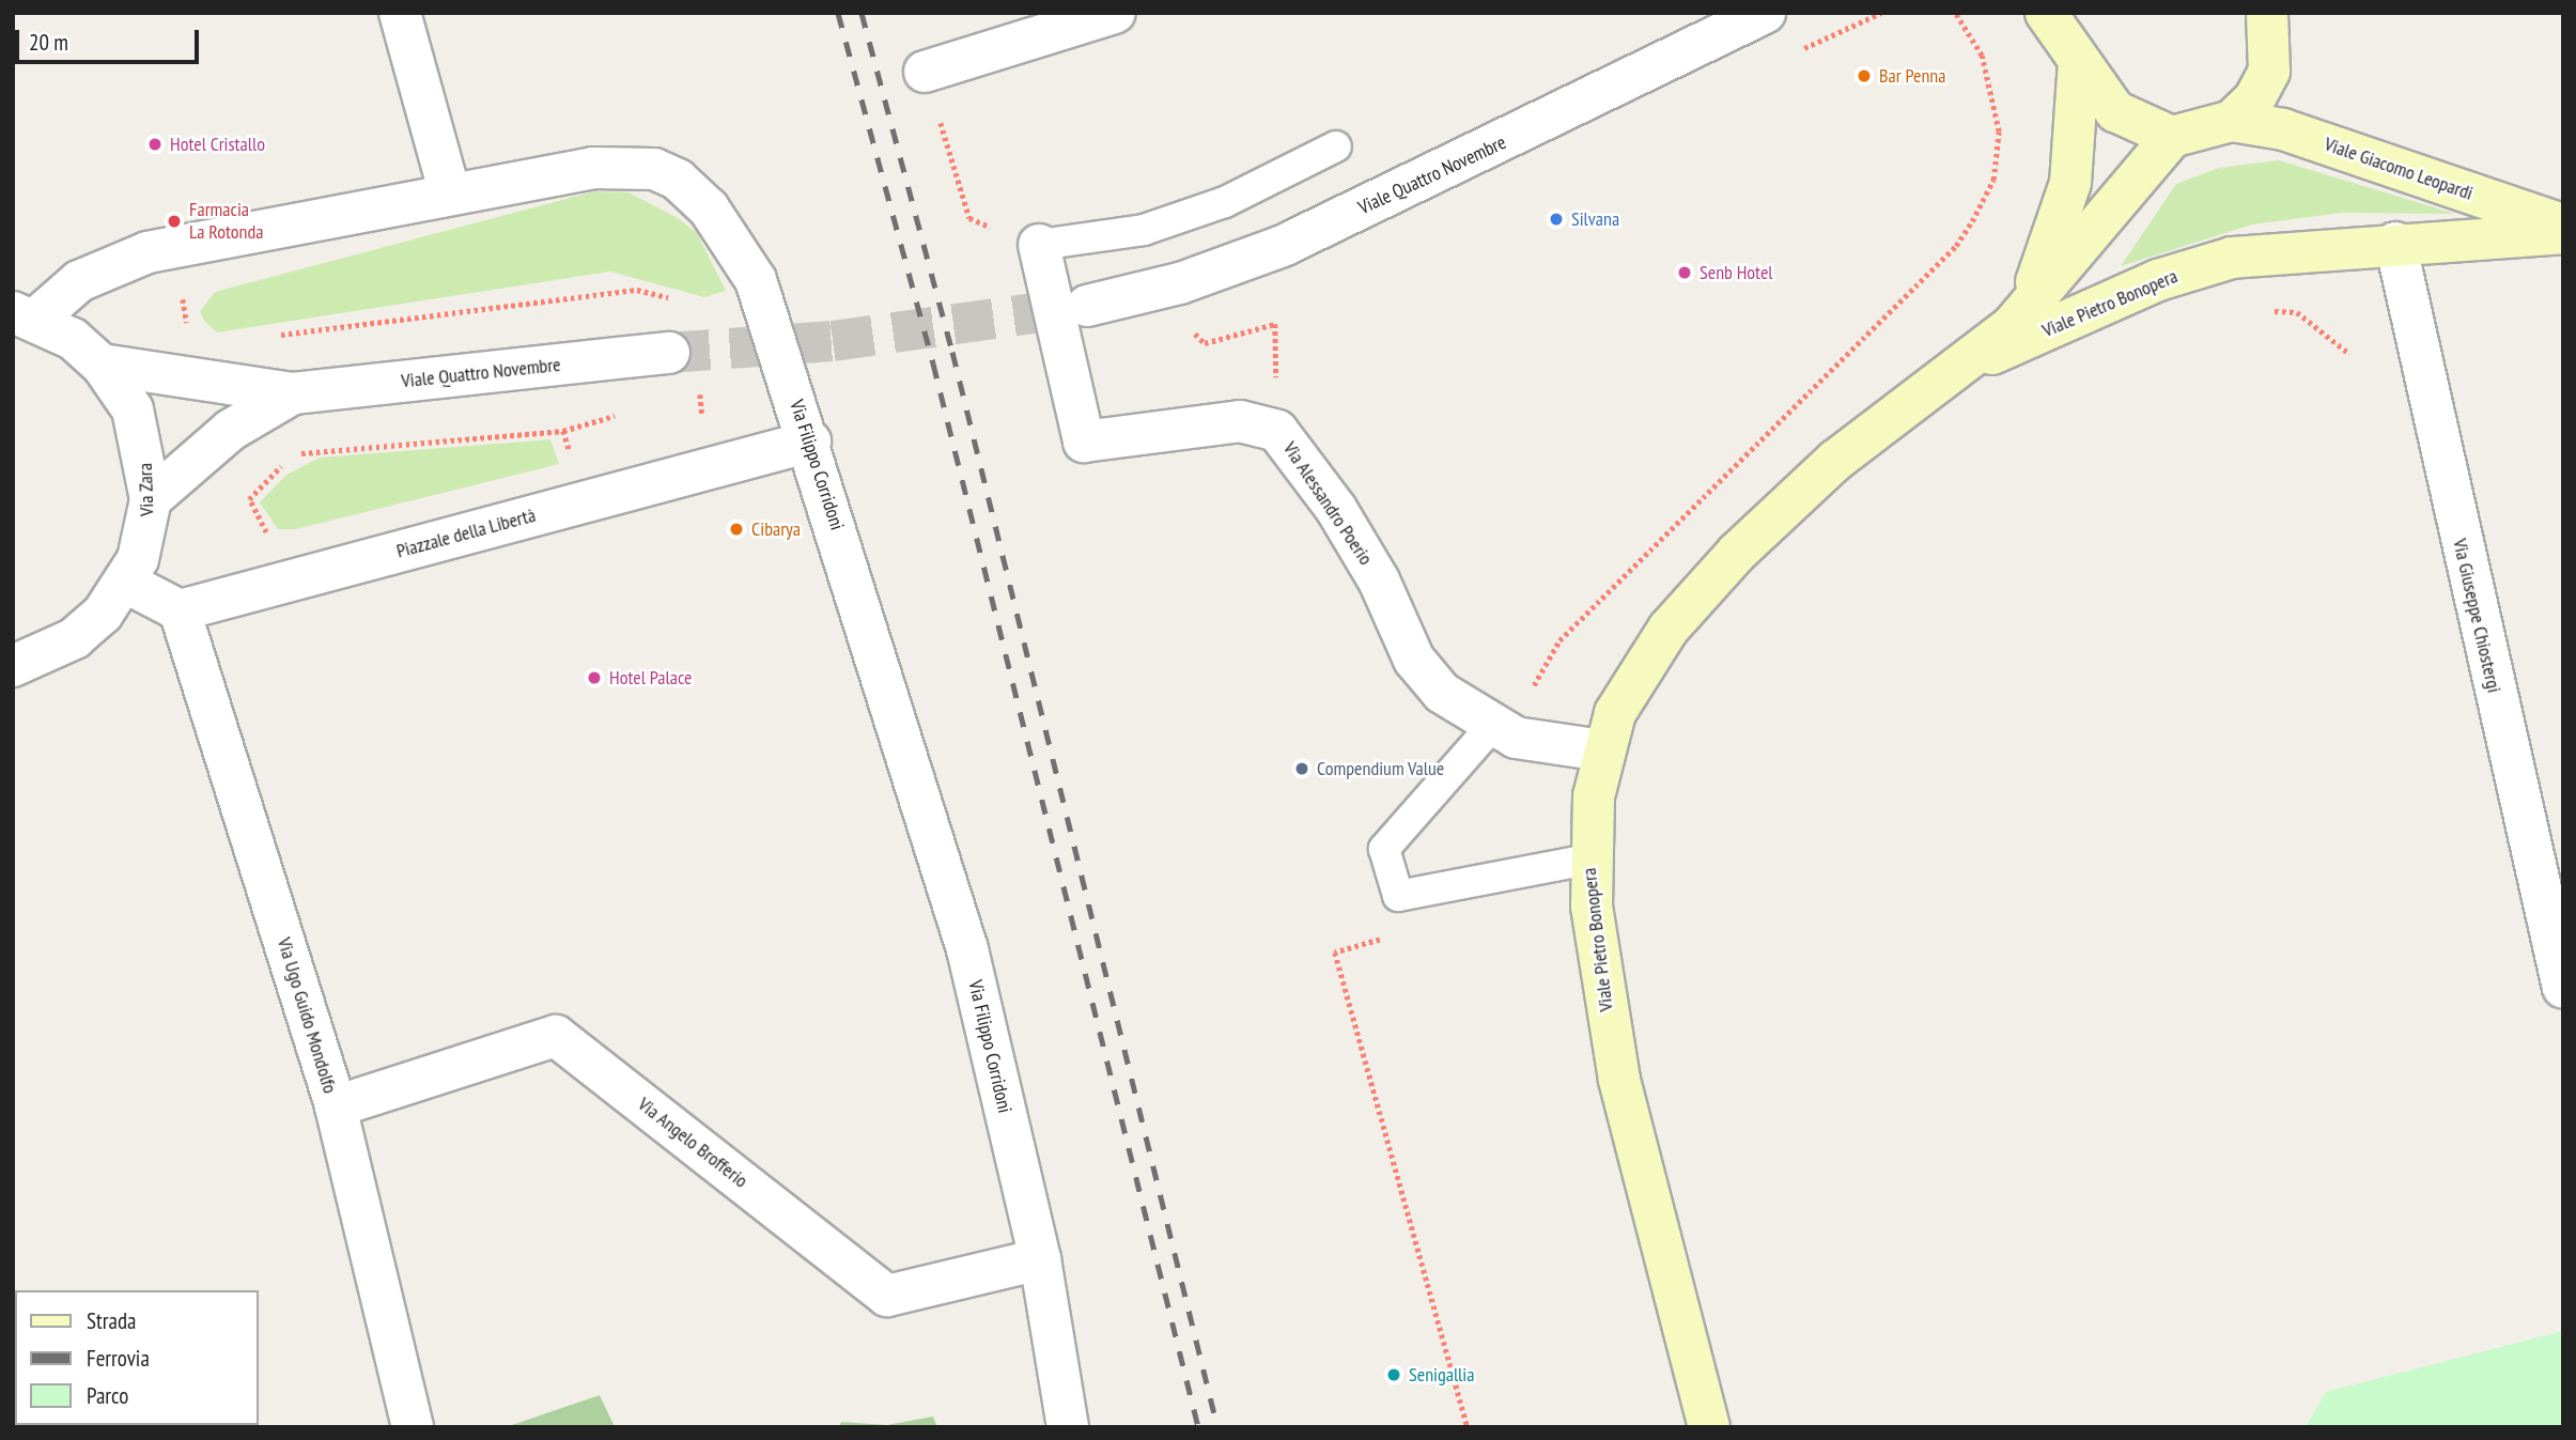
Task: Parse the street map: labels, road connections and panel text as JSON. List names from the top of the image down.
{
  "streets": {
    "main road": ["Viale Giacomo Leopardi", "Viale Pietro Bonopera"],
    "street": [
      "Viale Quattro Novembre",
      "Via Filippo Corridoni",
      "Via Zara",
      "Via Alessandro Poerio",
      "Piazzale della Libertà",
      "Via Giuseppe Chiostergi",
      "Via Ugo Guido Mondolfo",
      "Via Angelo Brofferio"
    ]
  },
  "crossings": [
    ["Viale Quattro Novembre", "Via Zara"],
    ["Viale Pietro Bonopera", "Via Alessandro Poerio"],
    ["Viale Pietro Bonopera", "Via Giuseppe Chiostergi"],
    ["Via Filippo Corridoni", "Via Zara"],
    ["Via Filippo Corridoni", "Piazzale della Libertà"],
    ["Via Filippo Corridoni", "Via Angelo Brofferio"],
    ["Piazzale della Libertà", "Via Ugo Guido Mondolfo"],
    ["Via Ugo Guido Mondolfo", "Via Angelo Brofferio"]
  ],
  "places": [
    "Bar Penna",
    "Hotel Cristallo",
    "Silvana",
    "Farmacia La Rotonda",
    "Senb Hotel",
    "Cibarya",
    "Hotel Palace",
    "Compendium Value",
    "Senigallia"
  ],
  "legend": ["Strada", "Ferrovia", "Parco"],
  "scale_bar": "20 m"
}
